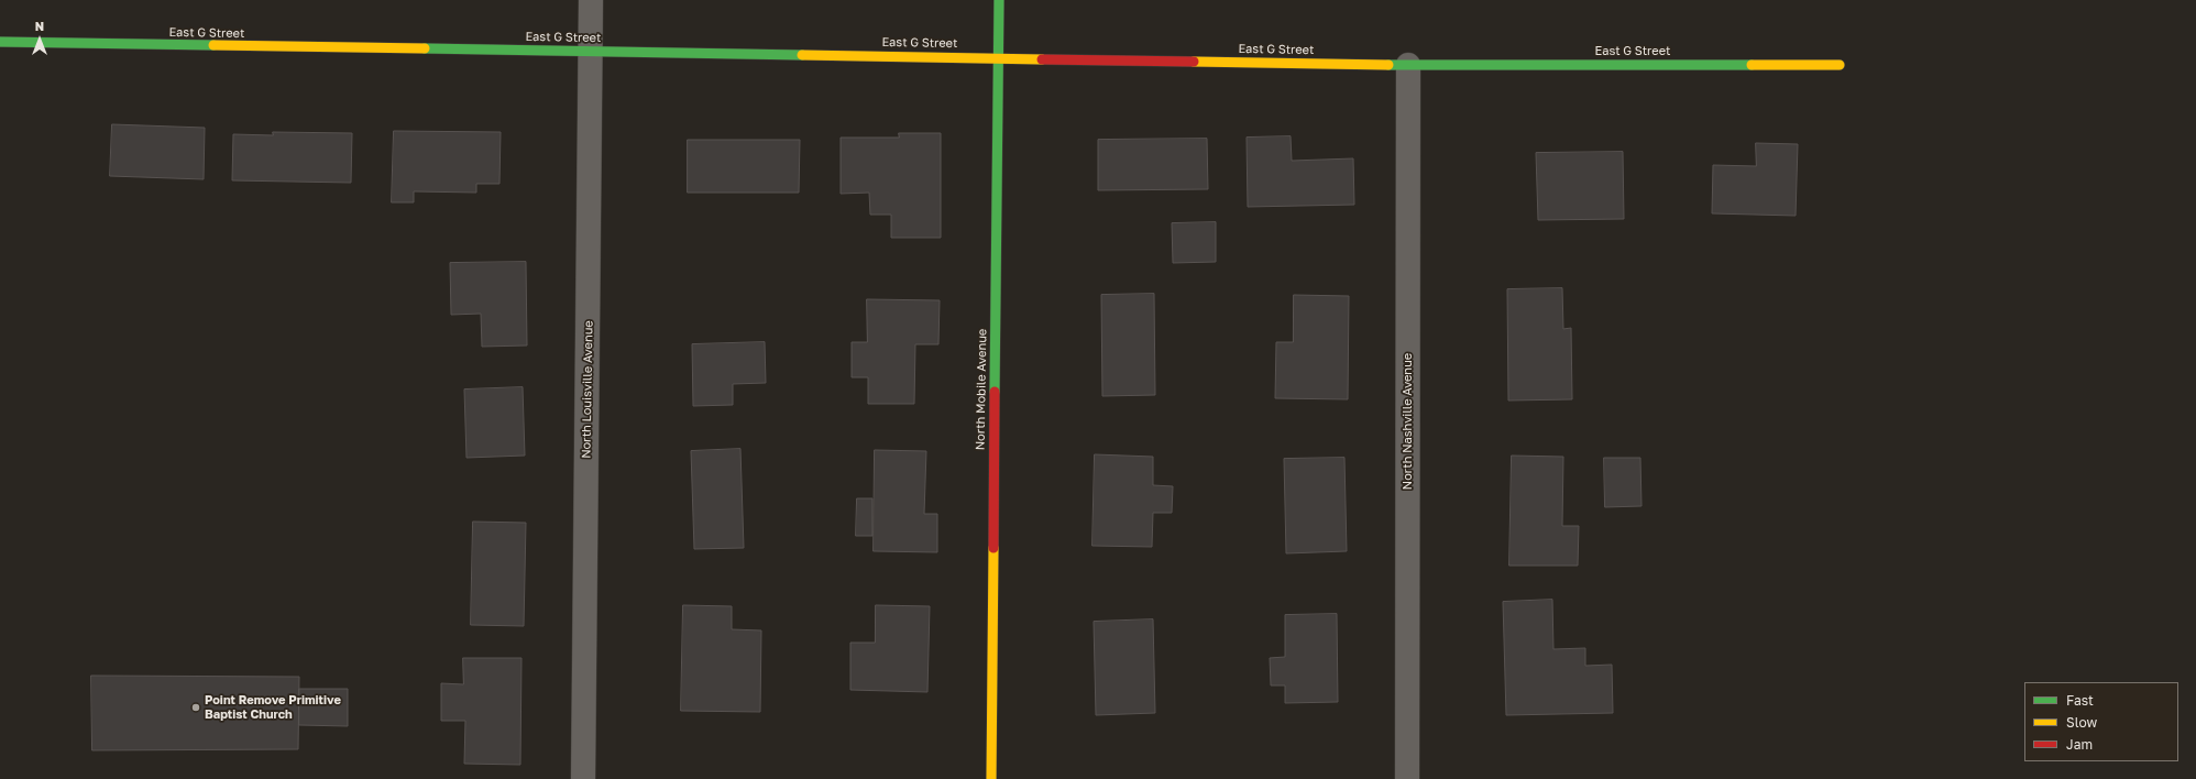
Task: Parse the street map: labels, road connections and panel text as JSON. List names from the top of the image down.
{
  "streets": {
    "street": [
      "East G Street",
      "North Louisville Avenue",
      "North Mobile Avenue",
      "North Nashville Avenue"
    ]
  },
  "crossings": [
    ["East G Street", "North Louisville Avenue"],
    ["East G Street", "North Mobile Avenue"],
    ["East G Street", "North Nashville Avenue"]
  ],
  "places": ["Point Remove Primitive Baptist Church"],
  "legend": ["Fast", "Slow", "Jam"],
  "north": "top"
}
